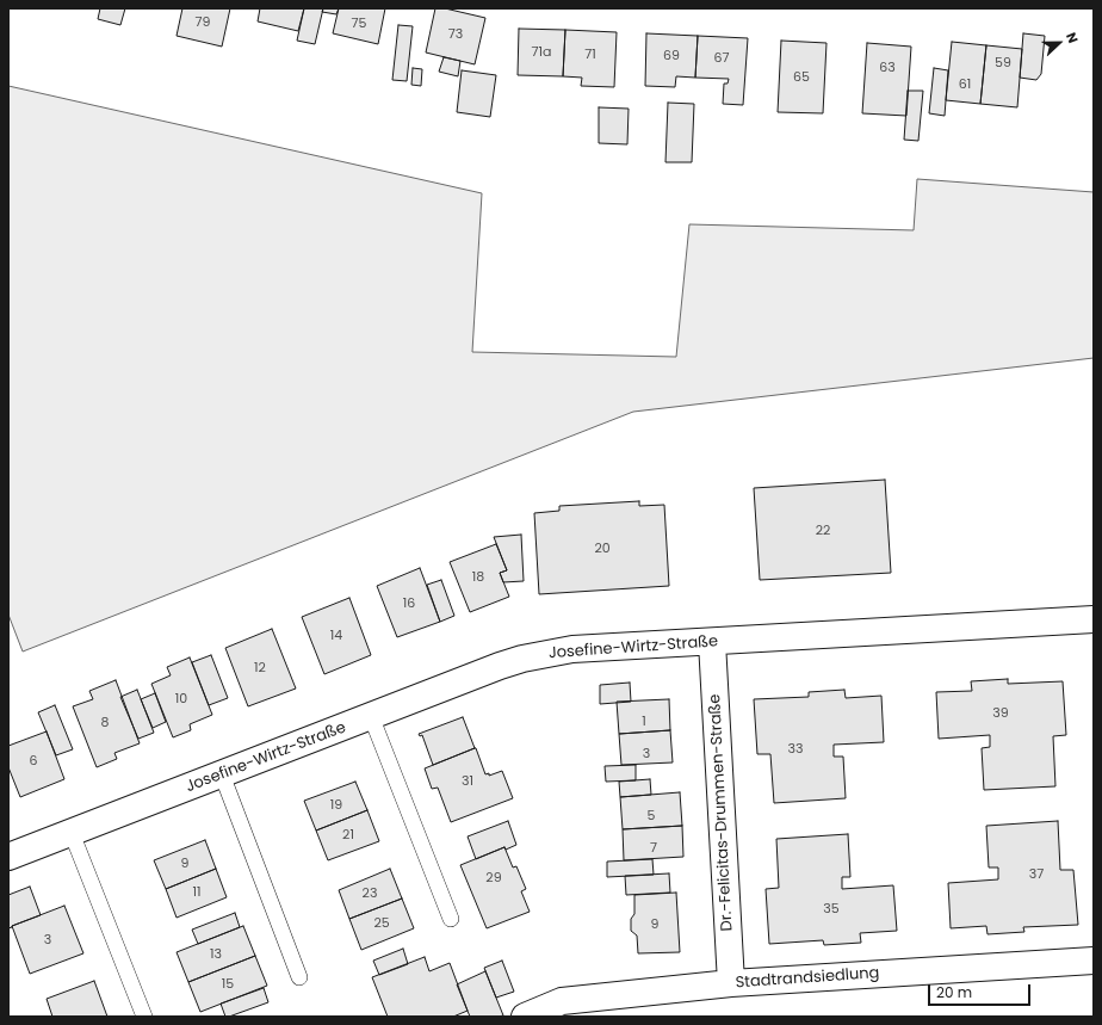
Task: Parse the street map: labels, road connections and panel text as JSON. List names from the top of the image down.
{
  "streets": {
    "street": ["Josefine-Wirtz-Straße", "Dr.-Felicitas-Drummen-Straße", "Stadtrandsiedlung"]
  },
  "crossings": [
    ["Josefine-Wirtz-Straße", "Dr.-Felicitas-Drummen-Straße"],
    ["Dr.-Felicitas-Drummen-Straße", "Stadtrandsiedlung"]
  ],
  "house_numbers": [
    "79",
    "75",
    "73",
    "71a",
    "71",
    "69",
    "67",
    "59",
    "63",
    "65",
    "61",
    "22",
    "20",
    "18",
    "16",
    "14",
    "12",
    "10",
    "39",
    "1",
    "8",
    "33",
    "3",
    "6",
    "31",
    "19",
    "5",
    "21",
    "7",
    "9",
    "37",
    "29",
    "11",
    "23",
    "35",
    "25",
    "9",
    "3",
    "13",
    "15"
  ],
  "scale_bar": "20 m",
  "north": "right"
}
